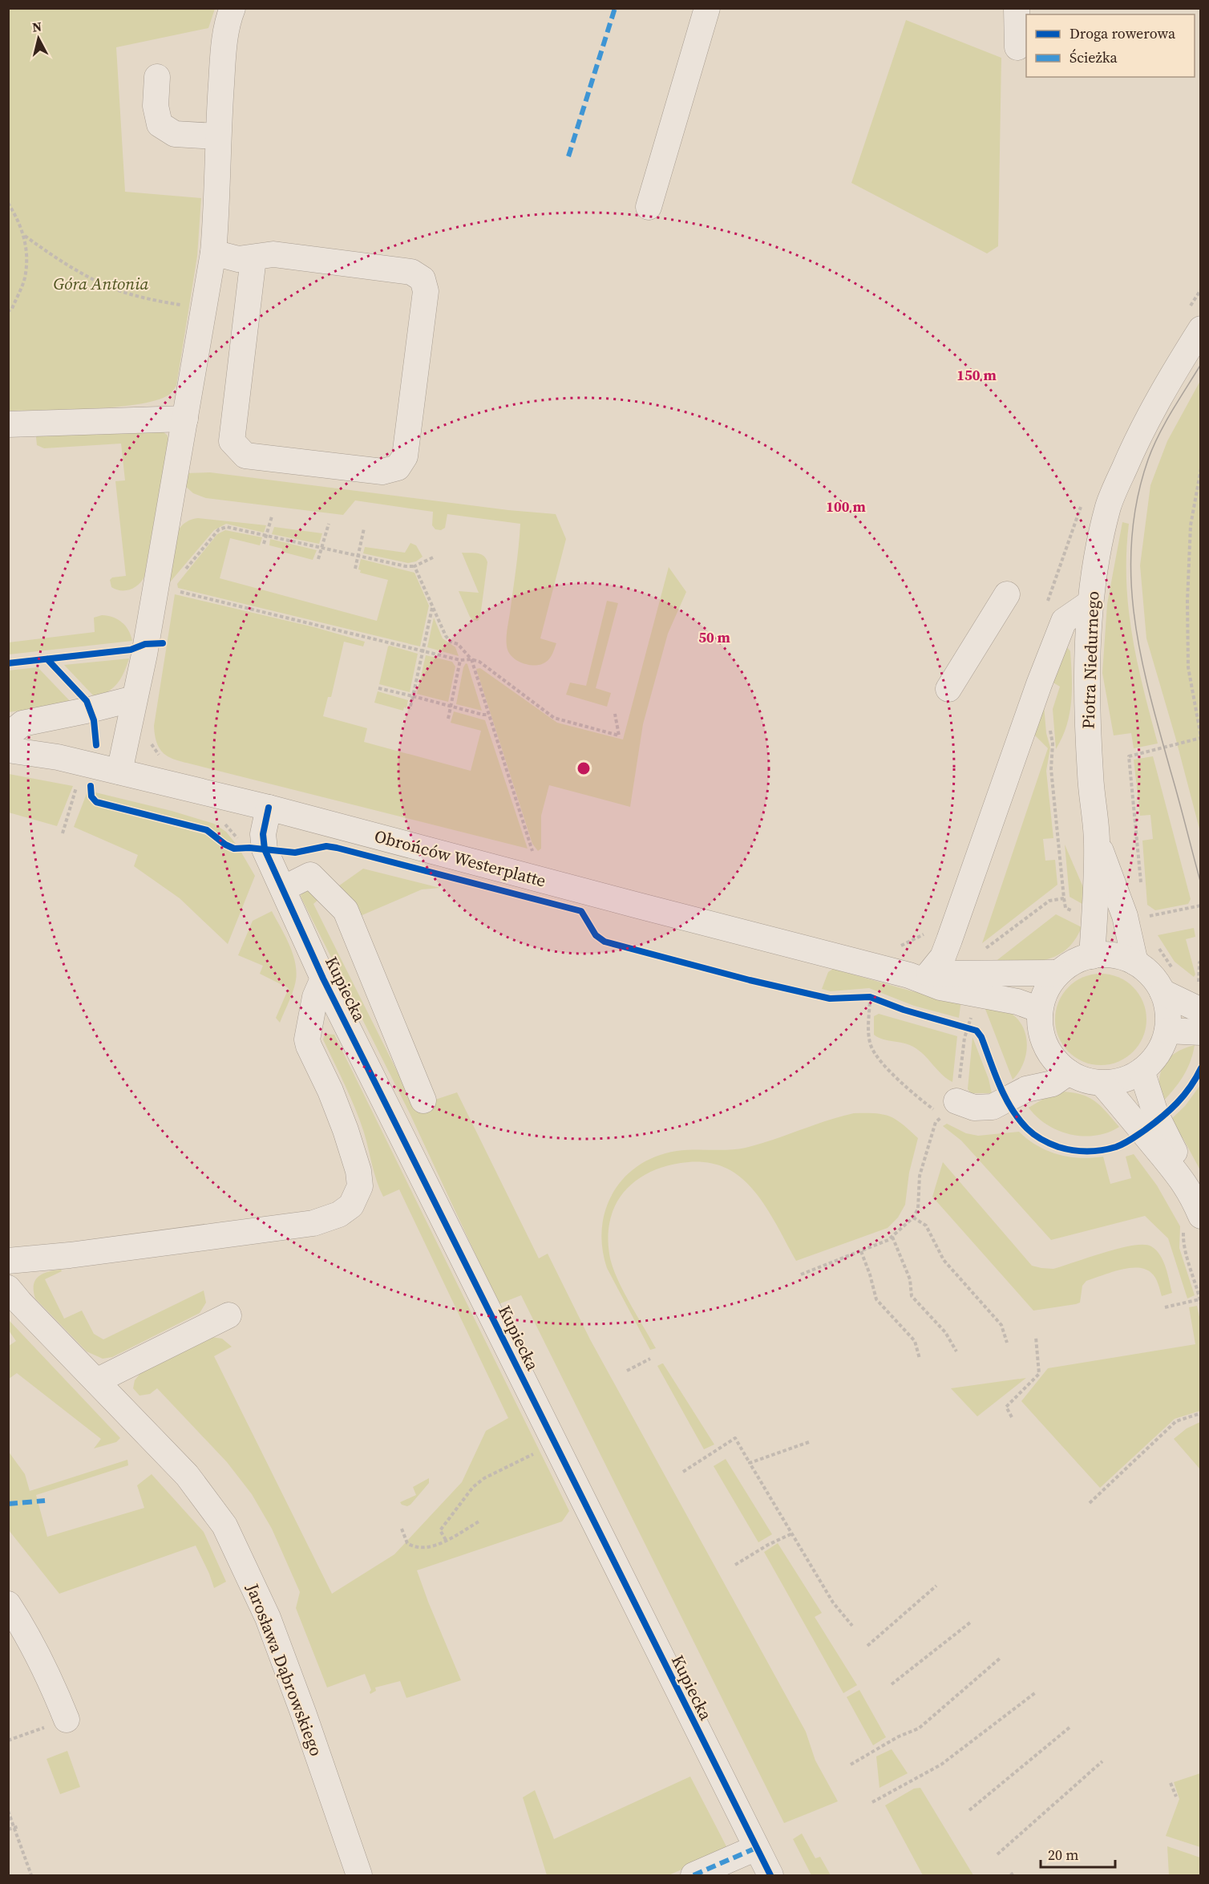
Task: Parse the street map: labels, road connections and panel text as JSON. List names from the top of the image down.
{
  "streets": {
    "street": [
      "Piotra Niedurnego",
      "Obrońców Westerplatte",
      "Kupiecka",
      "Jarosława Dąbrowskiego"
    ]
  },
  "crossings": [
    ["Piotra Niedurnego", "Obrońców Westerplatte"],
    ["Obrońców Westerplatte", "Kupiecka"]
  ],
  "parks": ["Góra Antonia"],
  "legend": ["Droga rowerowa", "Ścieżka"],
  "scale_bar": "20 m",
  "north": "top",
  "rings": ["150 m", "100 m", "50 m"]
}
